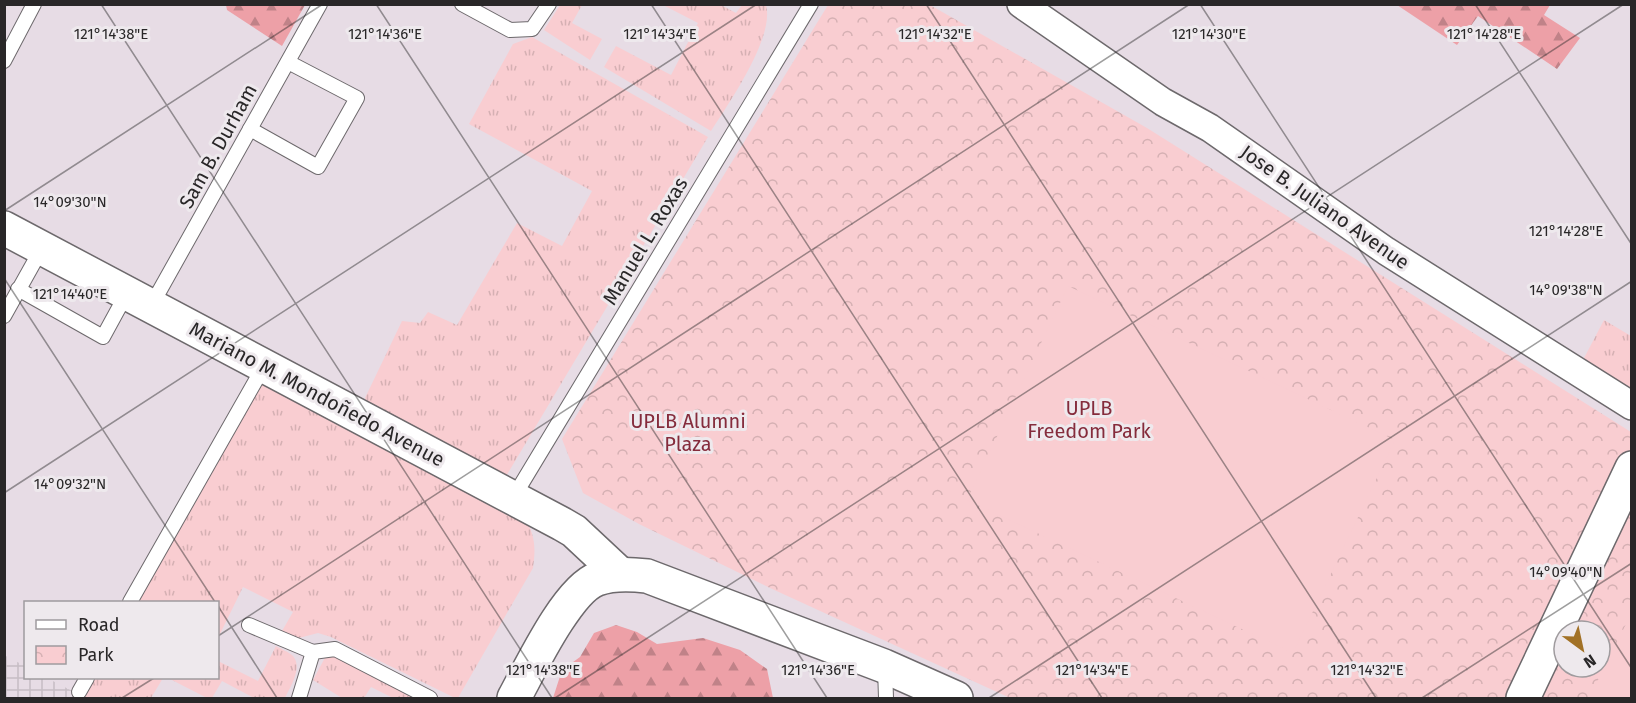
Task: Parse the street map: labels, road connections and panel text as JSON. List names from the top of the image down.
{
  "streets": {
    "street": ["Jose B. Juliano Avenue", "Mariano M. Mondoñedo Avenue"],
    "lane": ["Sam B. Durham", "Manuel L. Roxas"]
  },
  "crossings": [
    ["Sam B. Durham", "Mariano M. Mondoñedo Avenue"],
    ["Manuel L. Roxas", "Mariano M. Mondoñedo Avenue"]
  ],
  "parks": ["UPLB Freedom Park", "UPLB Alumni Plaza"],
  "legend": ["Road", "Park"],
  "north": "bottom right",
  "coordinates": [
    "121°14'38\"E",
    "121°14'36\"E",
    "121°14'34\"E",
    "121°14'32\"E",
    "121°14'30\"E",
    "121°14'28\"E",
    "14°09'30\"N",
    "14°09'38\"N",
    "121°14'40\"E",
    "14°09'32\"N",
    "14°09'40\"N"
  ]
}
